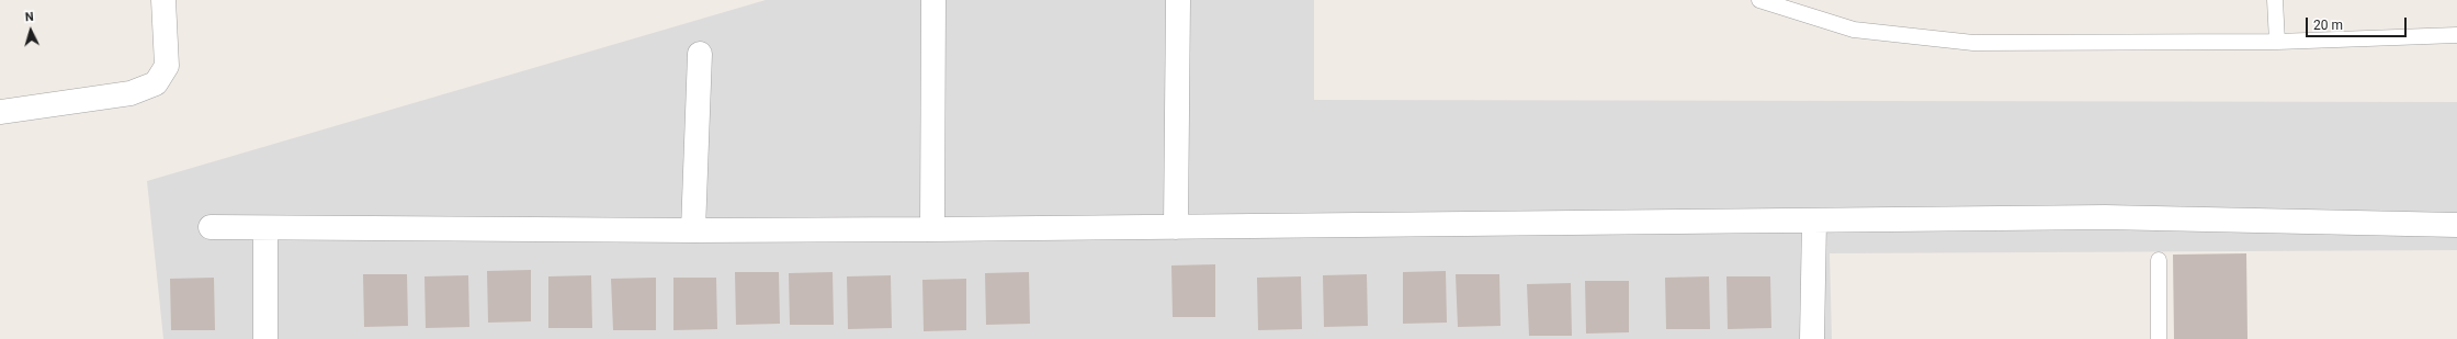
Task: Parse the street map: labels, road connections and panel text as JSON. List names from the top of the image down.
{
  "scale_bar": "20 m",
  "north": "top"
}
